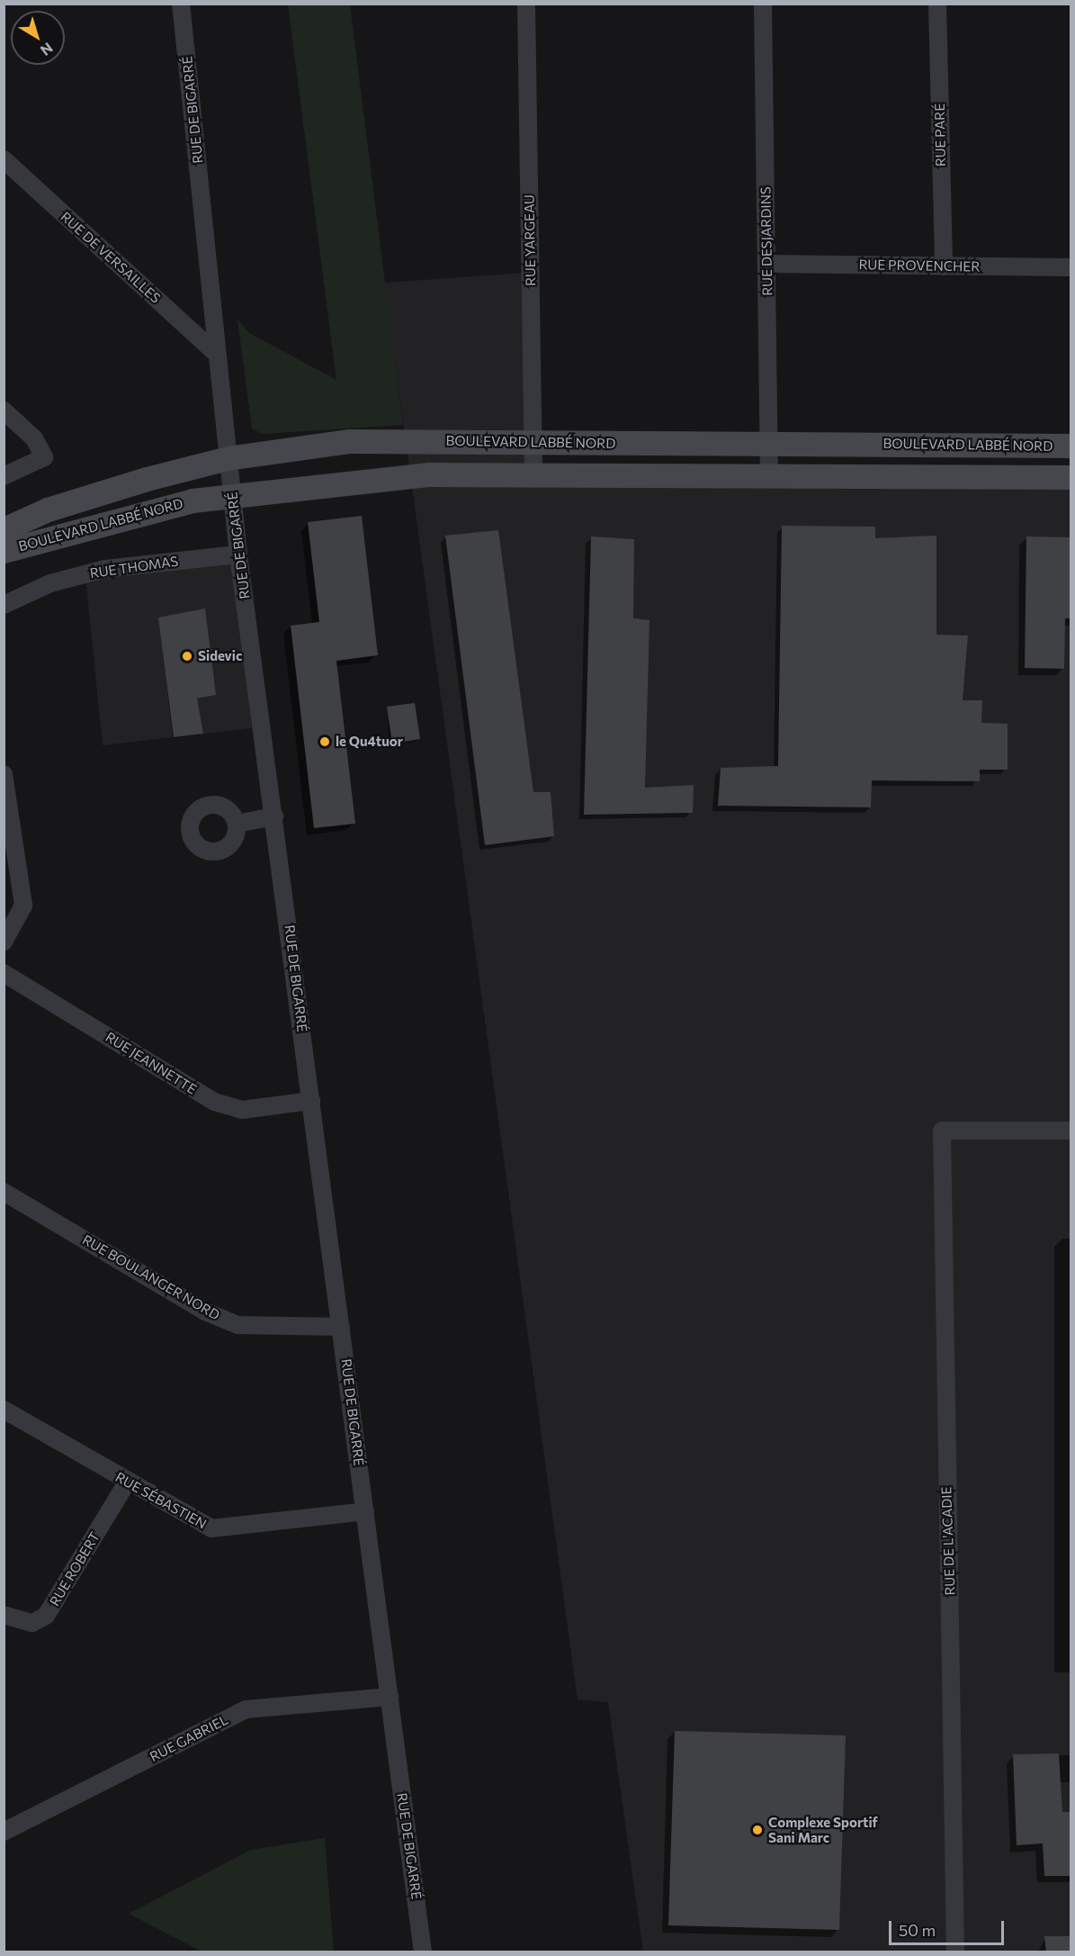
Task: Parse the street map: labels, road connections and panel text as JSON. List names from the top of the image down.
{
  "streets": {
    "main road": ["BOULEVARD LABBÉ NORD"],
    "street": [
      "RUE DE BIGARRÉ",
      "RUE PARÉ",
      "RUE YARGEAU",
      "RUE DESJARDINS",
      "RUE DE VERSAILLES",
      "RUE PROVENCHER",
      "RUE THOMAS",
      "RUE JEANNETTE",
      "RUE BOULANGER NORD",
      "RUE SÉBASTIEN",
      "RUE DE L'ACADIE",
      "RUE ROBERT",
      "RUE GABRIEL"
    ]
  },
  "crossings": [
    ["RUE DE BIGARRÉ", "RUE DE VERSAILLES"],
    ["RUE DE BIGARRÉ", "BOULEVARD LABBÉ NORD"],
    ["RUE DE BIGARRÉ", "RUE THOMAS"],
    ["RUE DE BIGARRÉ", "RUE JEANNETTE"],
    ["RUE DE BIGARRÉ", "RUE BOULANGER NORD"],
    ["RUE DE BIGARRÉ", "RUE SÉBASTIEN"],
    ["RUE DE BIGARRÉ", "RUE GABRIEL"],
    ["RUE PARÉ", "RUE PROVENCHER"],
    ["RUE YARGEAU", "BOULEVARD LABBÉ NORD"],
    ["RUE DESJARDINS", "RUE PROVENCHER"],
    ["RUE DESJARDINS", "BOULEVARD LABBÉ NORD"],
    ["RUE SÉBASTIEN", "RUE ROBERT"]
  ],
  "places": ["Sidevic", "le Qu4tuor", "Complexe Sportif Sani Marc"],
  "scale_bar": "50 m",
  "north": "bottom right"
}
